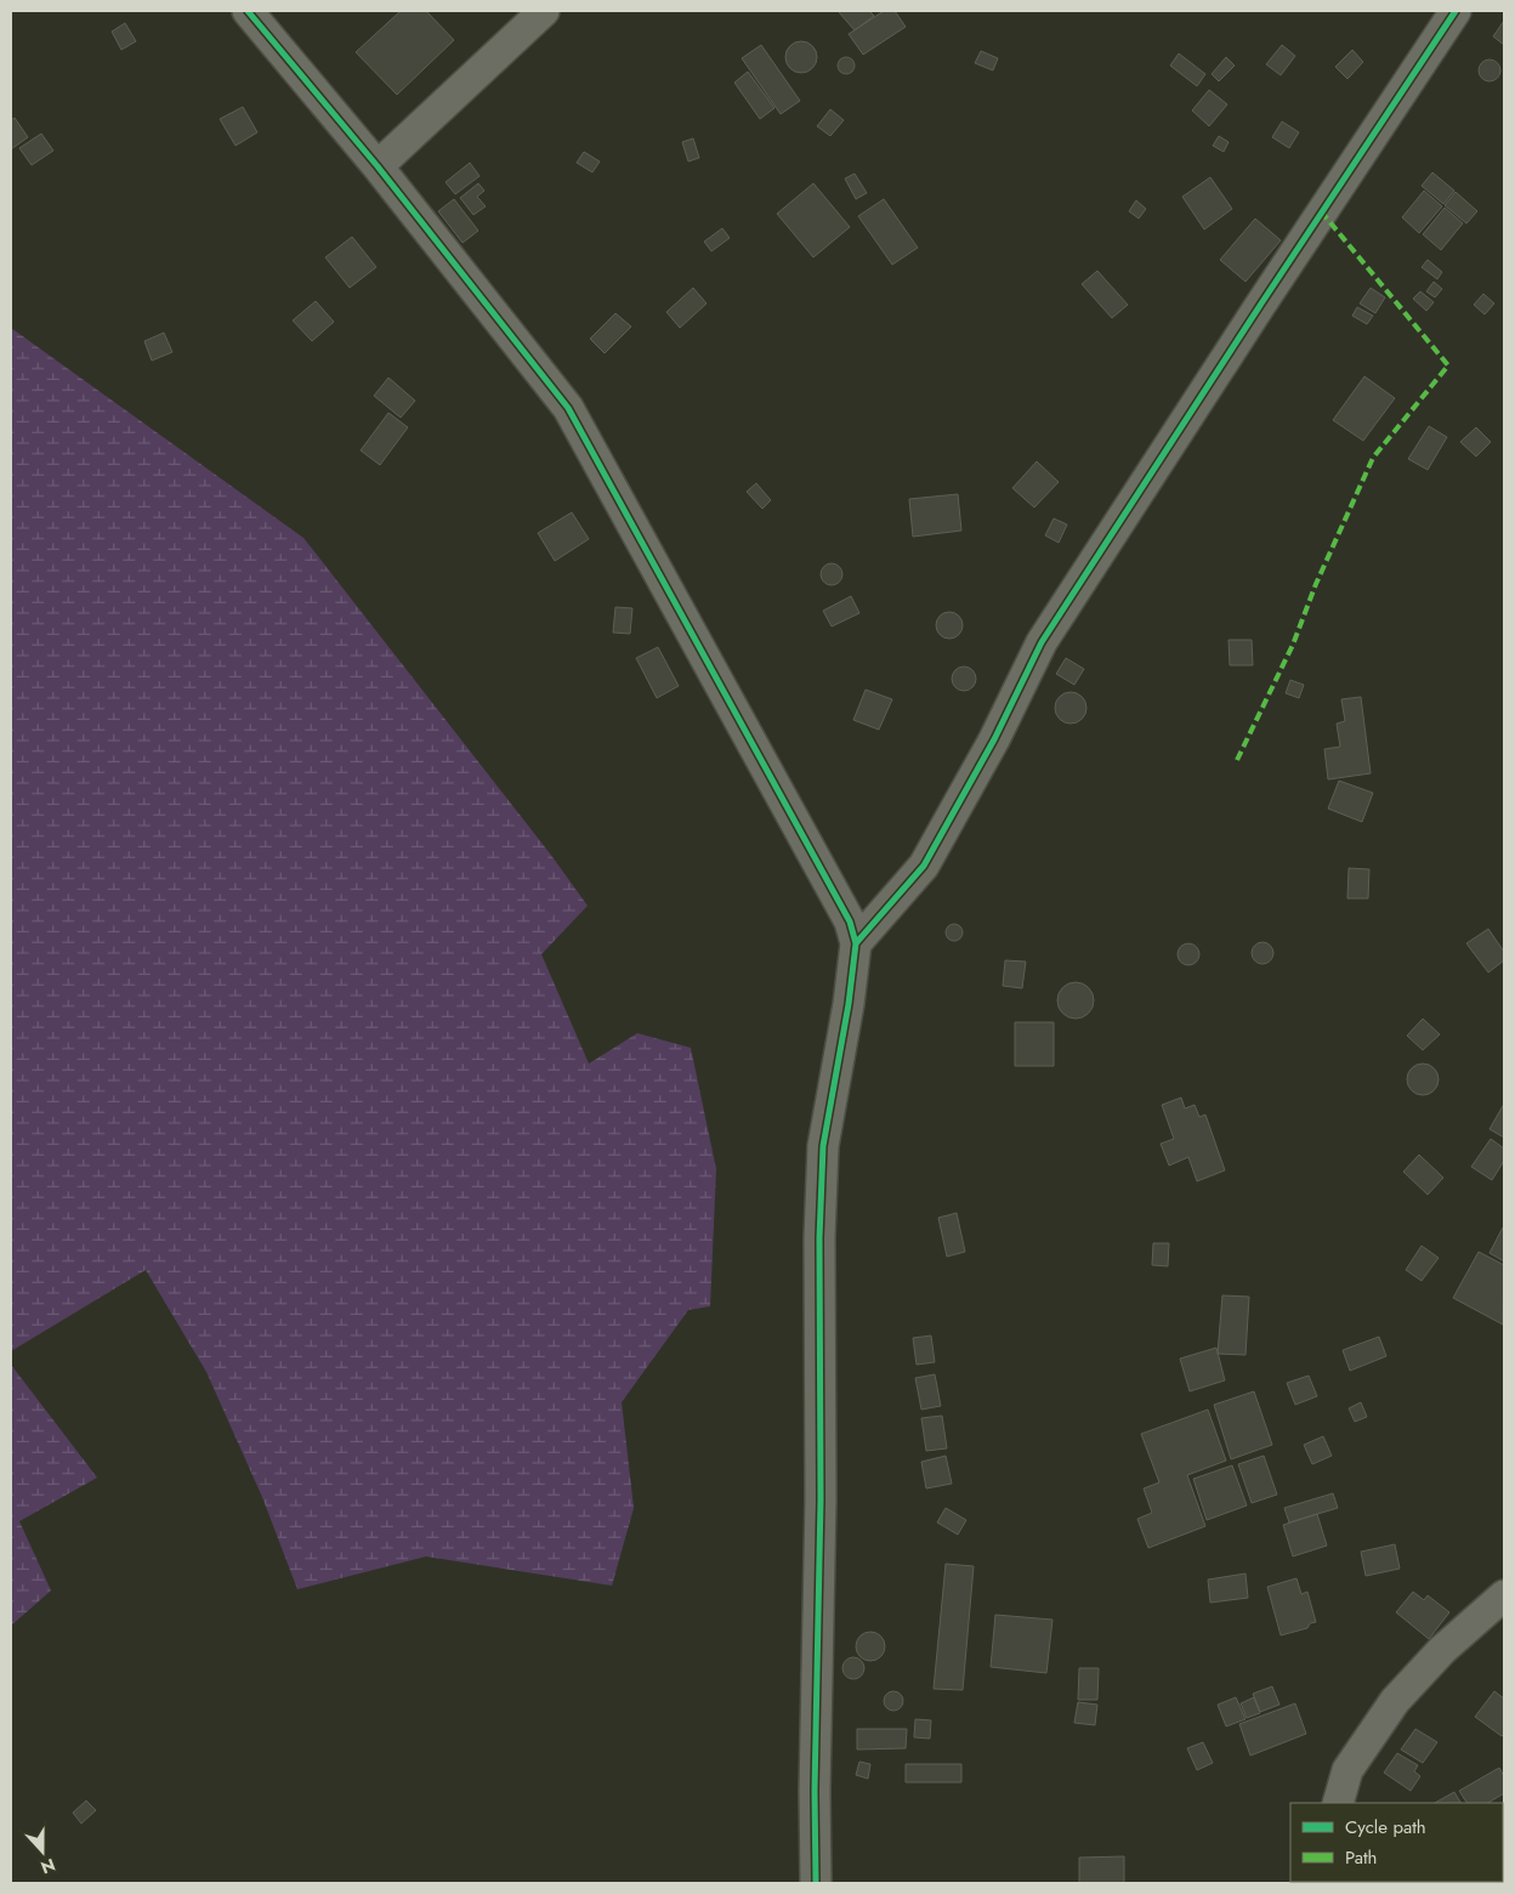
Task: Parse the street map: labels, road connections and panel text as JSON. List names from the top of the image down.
{
  "legend": ["Cycle path", "Path"],
  "north": "bottom"
}
